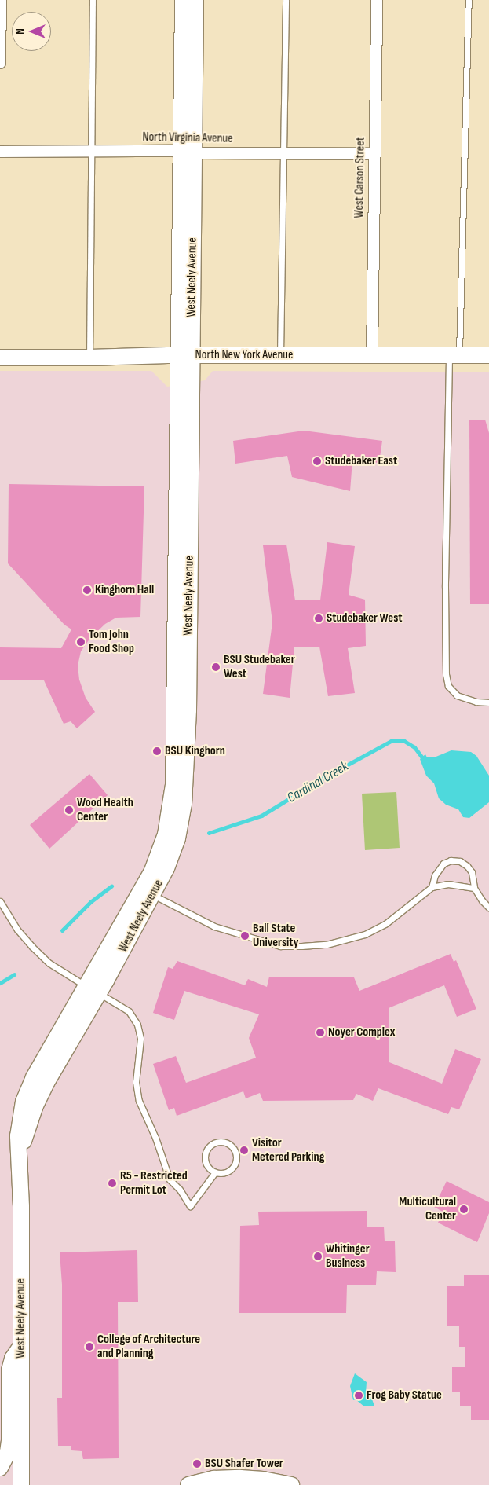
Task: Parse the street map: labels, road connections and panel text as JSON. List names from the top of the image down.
{
  "streets": {
    "street": [
      "North Virginia Avenue",
      "West Carson Street",
      "West Neely Avenue",
      "North New York Avenue"
    ]
  },
  "crossings": [
    ["North Virginia Avenue", "West Carson Street"],
    ["North Virginia Avenue", "West Neely Avenue"],
    ["West Carson Street", "North New York Avenue"],
    ["West Neely Avenue", "North New York Avenue"]
  ],
  "water": ["Cardinal Creek"],
  "places": [
    "Studebaker East",
    "Kinghorn Hall",
    "Studebaker West",
    "Tom John Food Shop",
    "BSU Studebaker West",
    "BSU Kinghorn",
    "Wood Health Center",
    "Ball State University",
    "Noyer Complex",
    "Visitor Metered Parking",
    "R5 - Restricted Permit Lot",
    "Multicultural Center",
    "Whitinger Business",
    "College of Architecture and Planning",
    "Frog Baby Statue",
    "BSU Shafer Tower"
  ],
  "north": "left"
}
